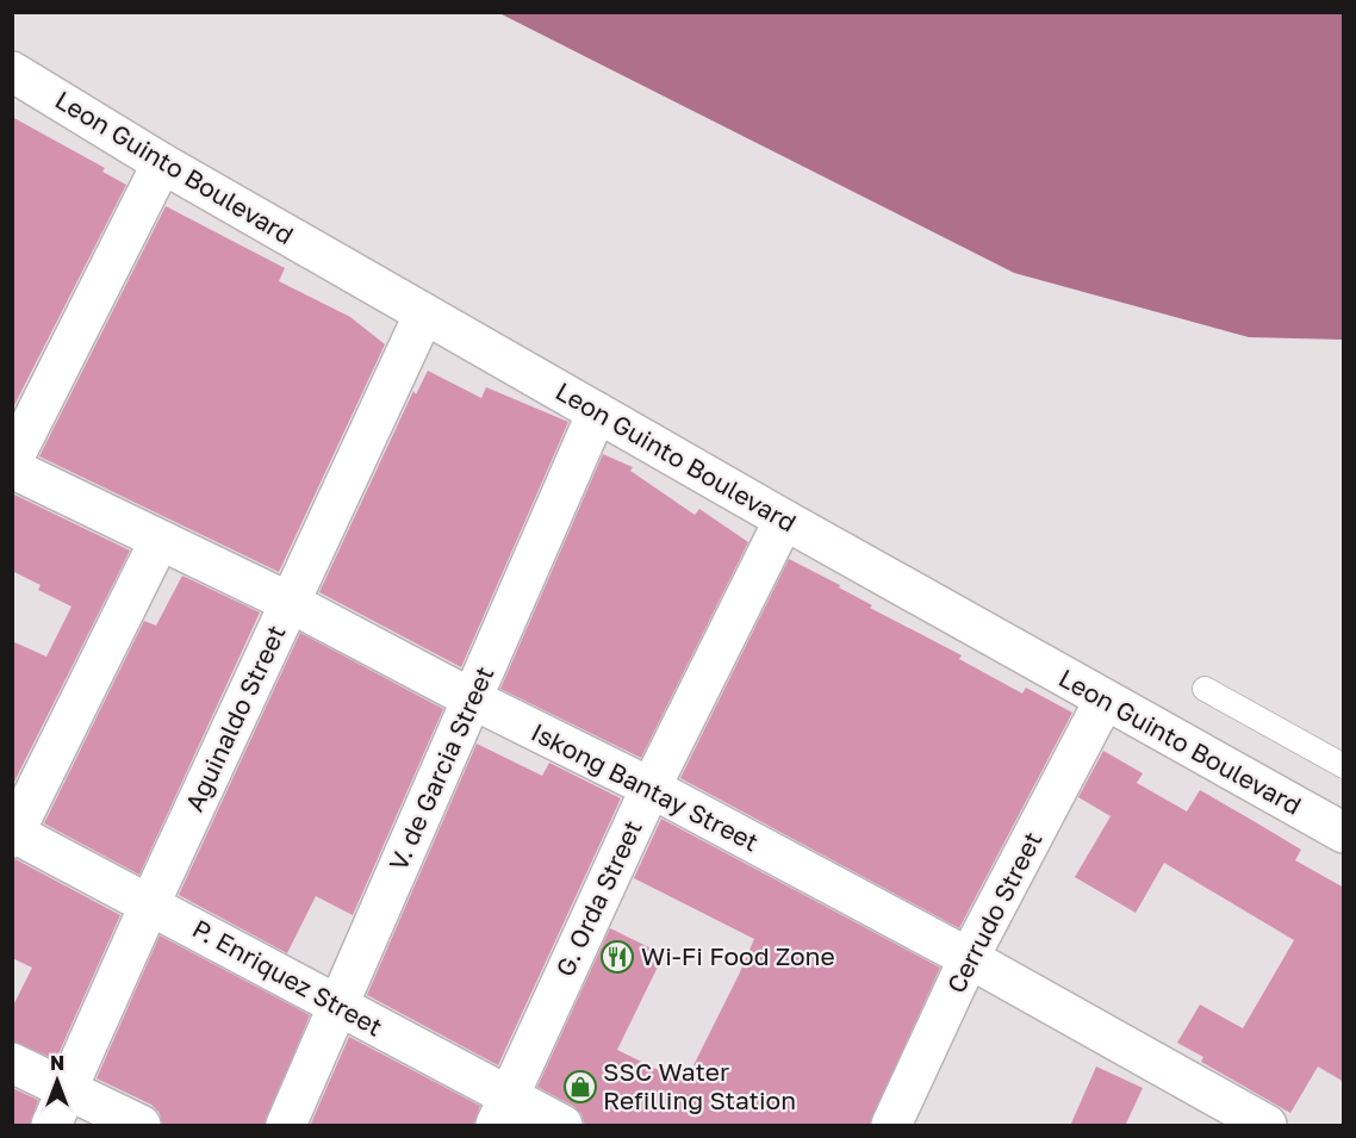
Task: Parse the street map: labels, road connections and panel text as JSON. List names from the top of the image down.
{
  "streets": {
    "street": [
      "Leon Guinto Boulevard",
      "Aguinaldo Street",
      "V. de Garcia Street",
      "Iskong Bantay Street",
      "G. Orda Street",
      "Cerrudo Street",
      "P. Enriquez Street"
    ]
  },
  "crossings": [
    ["Leon Guinto Boulevard", "Aguinaldo Street"],
    ["Leon Guinto Boulevard", "V. de Garcia Street"],
    ["Leon Guinto Boulevard", "G. Orda Street"],
    ["Leon Guinto Boulevard", "Cerrudo Street"],
    ["Aguinaldo Street", "Iskong Bantay Street"],
    ["Aguinaldo Street", "P. Enriquez Street"],
    ["V. de Garcia Street", "Iskong Bantay Street"],
    ["V. de Garcia Street", "P. Enriquez Street"],
    ["Iskong Bantay Street", "G. Orda Street"],
    ["Iskong Bantay Street", "Cerrudo Street"],
    ["G. Orda Street", "P. Enriquez Street"]
  ],
  "places": {
    "restaurant": ["Wi-Fi Food Zone"],
    "shop": ["SSC Water Refilling Station"]
  },
  "north": "top"
}
